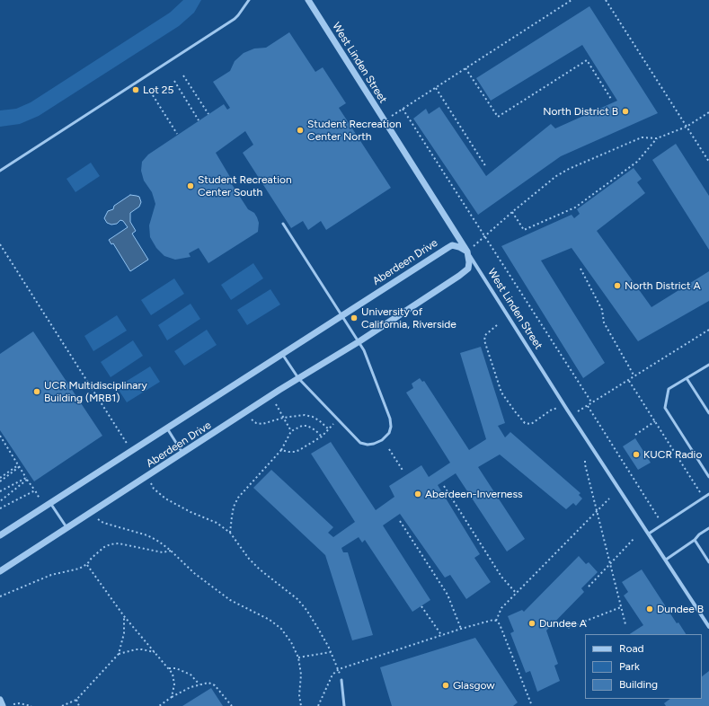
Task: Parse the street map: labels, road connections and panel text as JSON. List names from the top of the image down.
{
  "streets": {
    "street": ["West Linden Street", "Aberdeen Drive"]
  },
  "crossings": [
    ["West Linden Street", "Aberdeen Drive"]
  ],
  "places": [
    "Lot 25",
    "North District B",
    "Student Recreation Center North",
    "Student Recreation Center South",
    "North District A",
    "University of California, Riverside",
    "UCR Multidisciplinary Building (MRB1)",
    "KUCR Radio",
    "Aberdeen-Inverness",
    "Dundee B",
    "Dundee A",
    "Glasgow"
  ],
  "legend": ["Road", "Park", "Building"]
}
